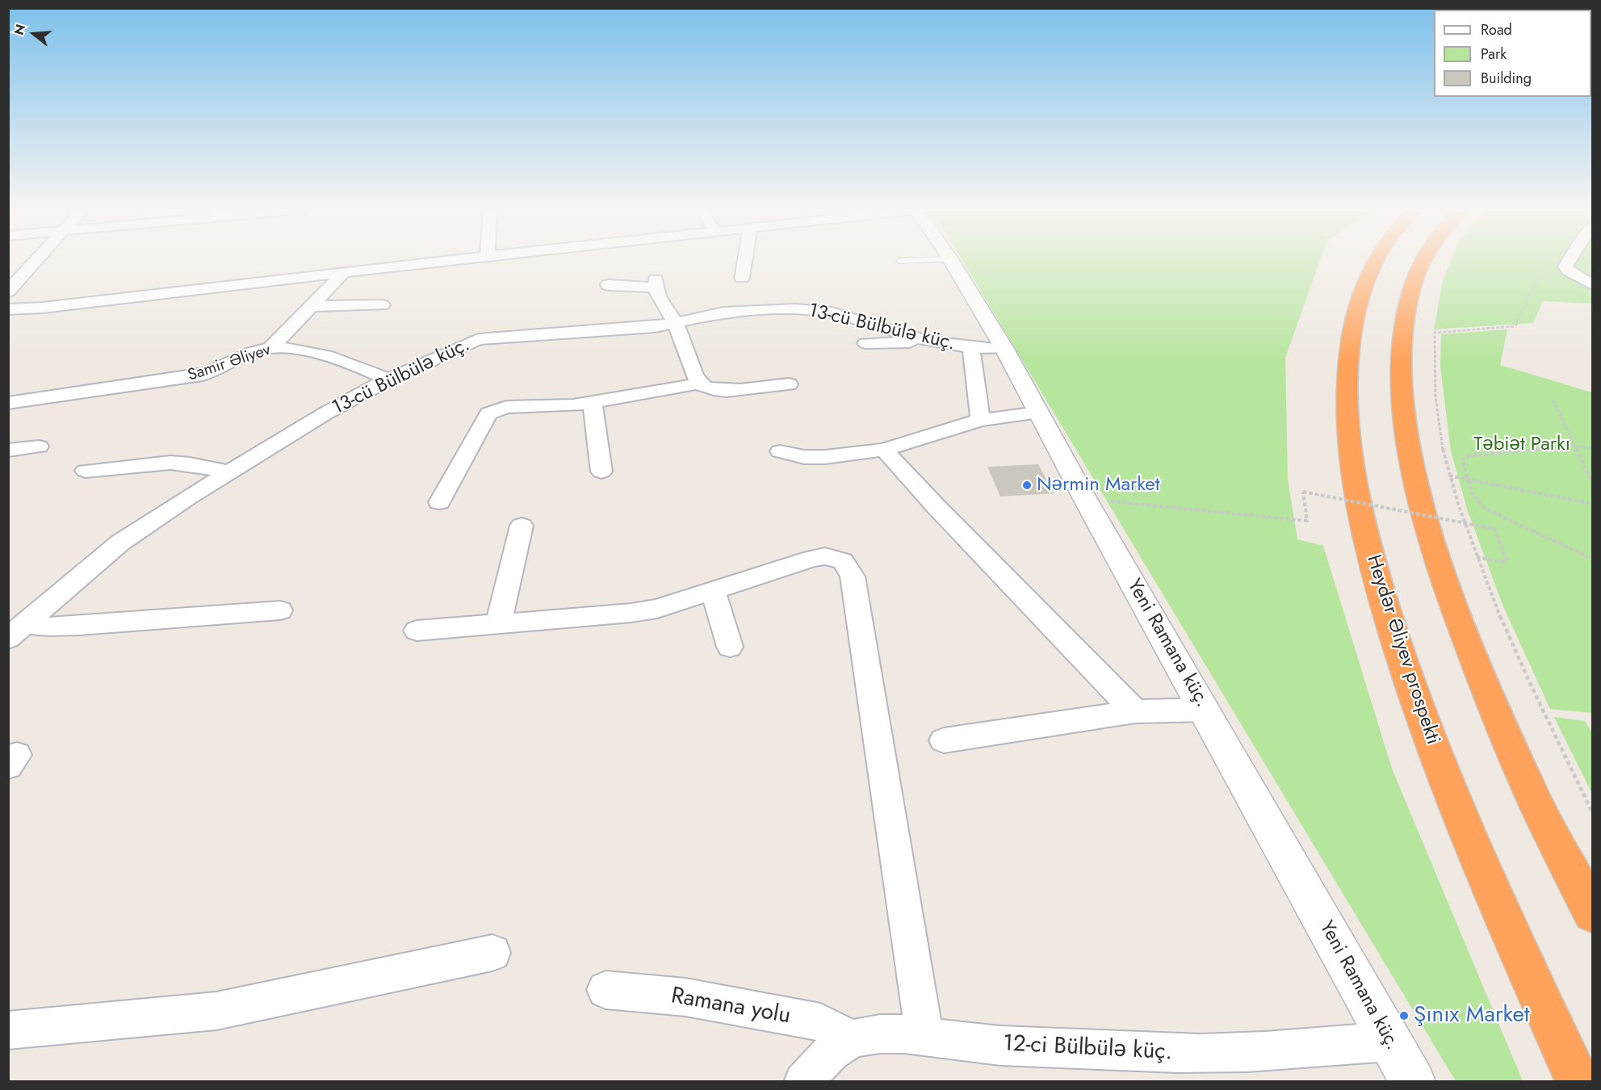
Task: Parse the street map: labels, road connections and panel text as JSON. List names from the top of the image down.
{
  "streets": {
    "highway": ["Heydər Əliyev prospekti"],
    "street": [
      "13-cü Bülbülə küç.",
      "Samir Əliyev",
      "Yeni Ramana küç.",
      "Ramana yolu",
      "12-ci Bülbülə küç."
    ]
  },
  "crossings": [
    ["13-cü Bülbülə küç.", "Samir Əliyev"],
    ["13-cü Bülbülə küç.", "Yeni Ramana küç."],
    ["Yeni Ramana küç.", "12-ci Bülbülə küç."],
    ["Ramana yolu", "12-ci Bülbülə küç."]
  ],
  "parks": ["Təbiət Parkı"],
  "places": ["Nərmin Market", "Şınıx Market"],
  "legend": ["Road", "Park", "Building"],
  "north": "left"
}
